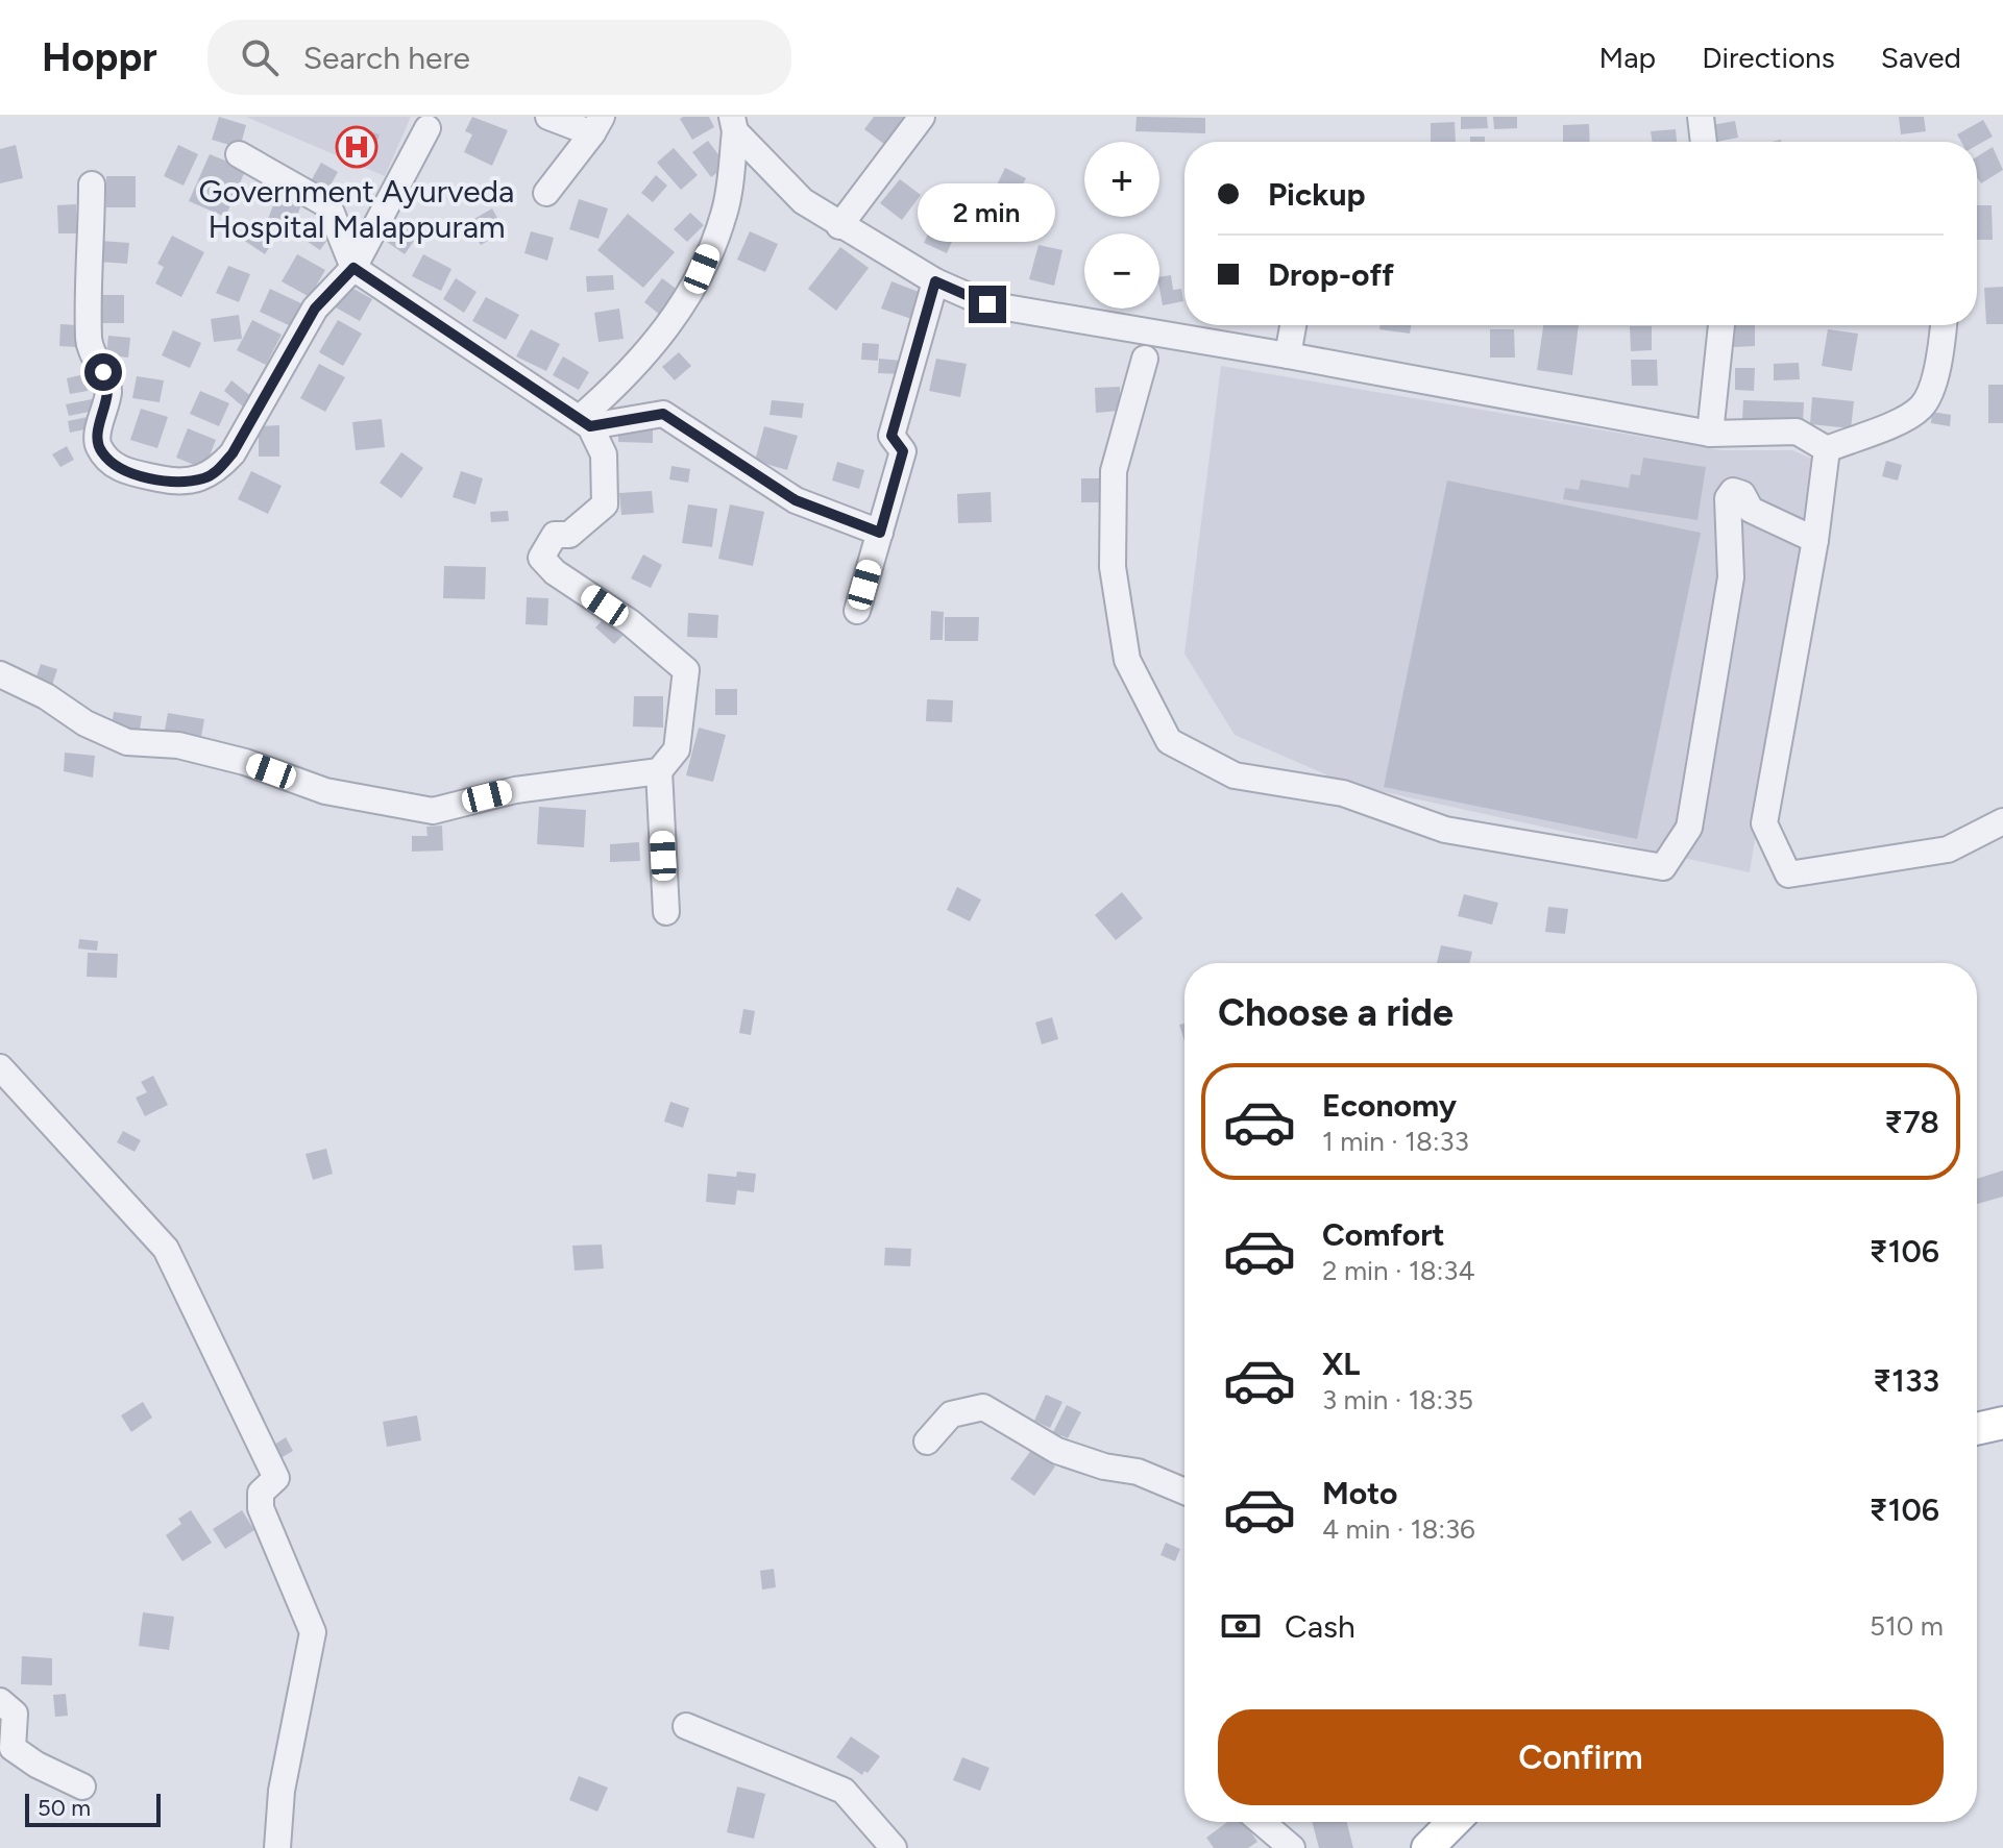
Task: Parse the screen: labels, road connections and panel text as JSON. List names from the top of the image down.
{
  "places": {
    "hospital": ["Government Ayurveda Hospital Malappuram"]
  },
  "scale_bar": "50 m",
  "page": {
    "header": "Hoppr",
    "search": "Search here",
    "nav": ["Map", "Directions", "Saved"],
    "map_buttons": ["+", "−"],
    "banner": ["Pickup", "Drop-off"],
    "bubble": "2 min",
    "heading": "Choose a ride",
    "list": [
      {
        "name": "Economy",
        "note": "1 min · 18:33",
        "value": "₹78"
      },
      {
        "name": "Comfort",
        "note": "2 min · 18:34",
        "value": "₹106"
      },
      {
        "name": "XL",
        "note": "3 min · 18:35",
        "value": "₹133"
      },
      {
        "name": "Moto",
        "note": "4 min · 18:36",
        "value": "₹106"
      }
    ],
    "pay": ["Cash", "510 m"],
    "buttons": "Confirm",
    "scale": "50 m"
  }
}
